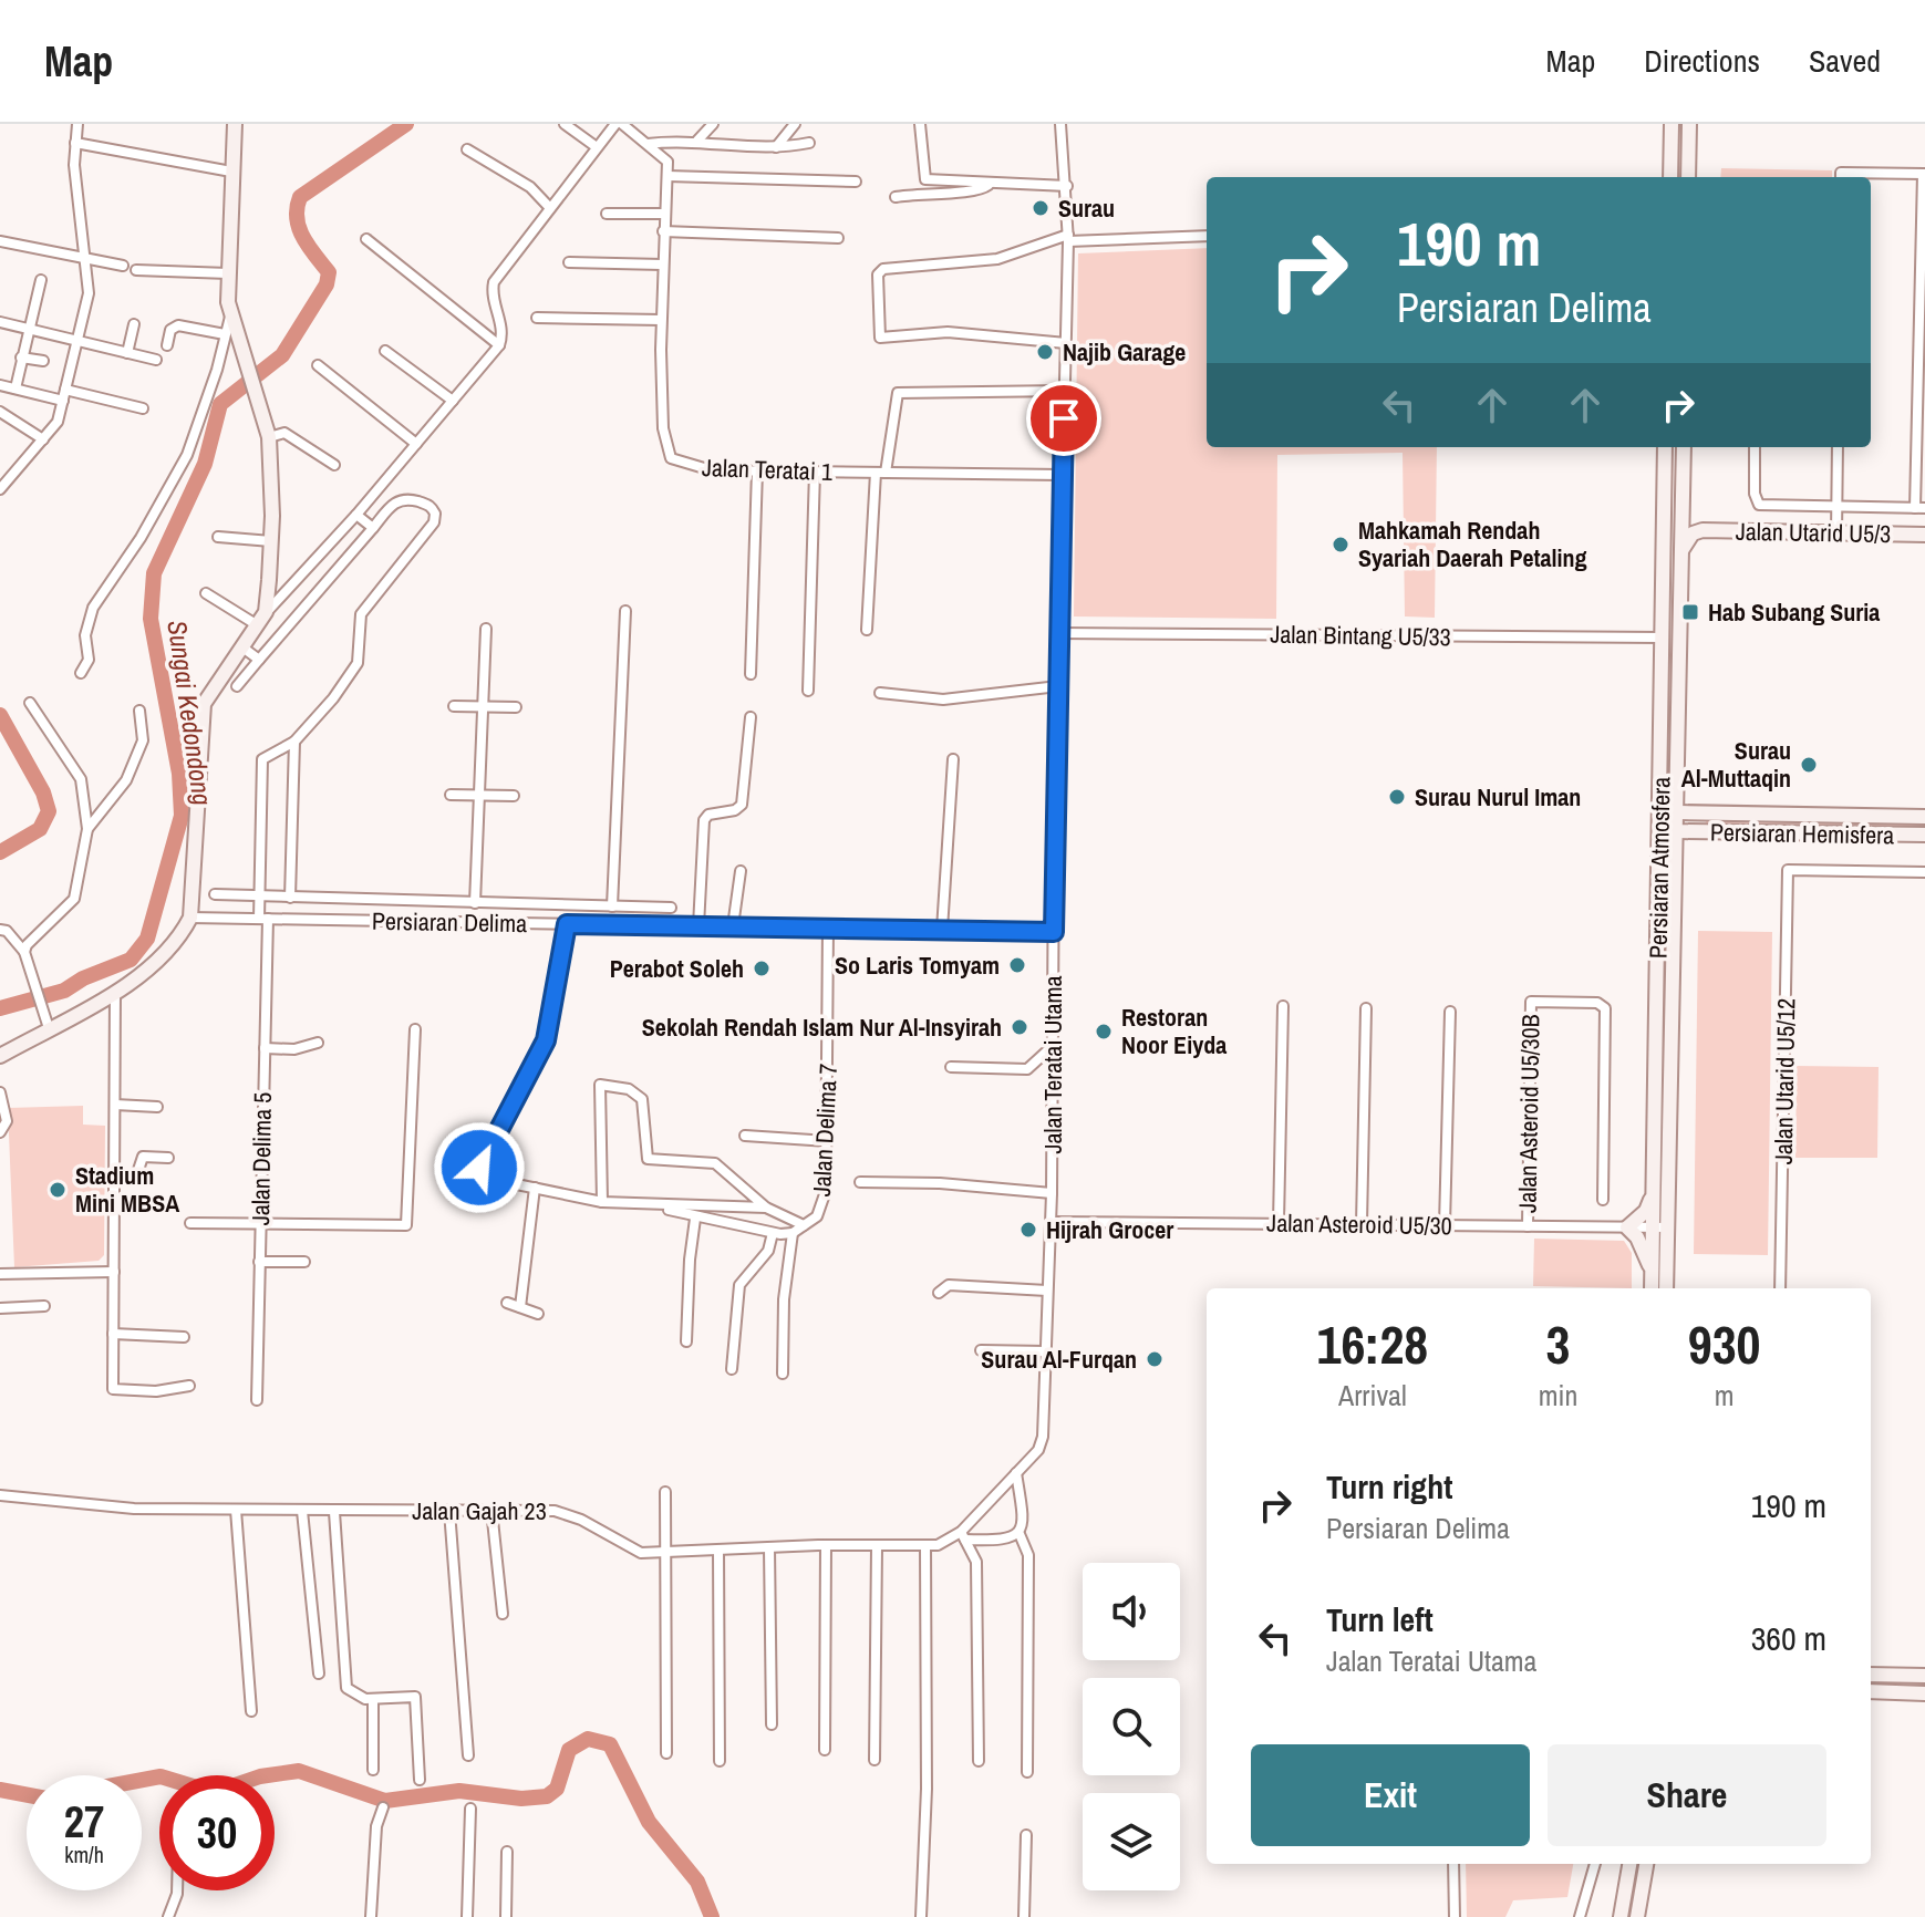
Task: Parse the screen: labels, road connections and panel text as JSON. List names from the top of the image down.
{
  "streets": {
    "street": [
      "Jalan Teratai 1",
      "Jalan Utarid U5/3",
      "Jalan Bintang U5/33",
      "Persiaran Hemisfera",
      "Persiaran Atmosfera",
      "Persiaran Delima",
      "Jalan Teratai Utama",
      "Jalan Utarid U5/12",
      "Jalan Asteroid U5/30B",
      "Jalan Delima 7",
      "Jalan Delima 5",
      "Jalan Asteroid U5/30",
      "Jalan Gajah 23"
    ]
  },
  "crossings": [
    ["Jalan Teratai 1", "Jalan Teratai Utama"],
    ["Jalan Bintang U5/33", "Persiaran Atmosfera"],
    ["Jalan Bintang U5/33", "Jalan Teratai Utama"],
    ["Persiaran Hemisfera", "Persiaran Atmosfera"],
    ["Persiaran Atmosfera", "Jalan Asteroid U5/30"],
    ["Persiaran Delima", "Jalan Teratai Utama"],
    ["Persiaran Delima", "Jalan Delima 7"],
    ["Persiaran Delima", "Jalan Delima 5"],
    ["Jalan Teratai Utama", "Jalan Asteroid U5/30"],
    ["Jalan Teratai Utama", "Jalan Gajah 23"],
    ["Jalan Asteroid U5/30B", "Jalan Asteroid U5/30"]
  ],
  "water": ["Sungai Kedondong"],
  "places": {
    "other": [
      "Surau",
      "Najib Garage",
      "Mahkamah Rendah Syariah Daerah Petaling",
      "Surau Al-Muttaqin",
      "Surau Nurul Iman",
      "So Laris Tomyam",
      "Perabot Soleh",
      "Sekolah Rendah Islam Nur Al-Insyirah",
      "Restoran Noor Eiyda",
      "Stadium Mini MBSA",
      "Hijrah Grocer",
      "Surau Al-Furqan"
    ],
    "transit": ["Hab Subang Suria"]
  },
  "page": {
    "header": "Map",
    "nav": ["Map", "Directions", "Saved"],
    "turn": ["190 m", "Persiaran Delima"],
    "eta": [
      "16:28",
      "Arrival",
      "3",
      "min",
      "930",
      "m"
    ],
    "list": [
      {
        "name": "Turn right",
        "note": "Persiaran Delima",
        "value": "190 m"
      },
      {
        "name": "Turn left",
        "note": "Jalan Teratai Utama",
        "value": "360 m"
      }
    ],
    "buttons": ["Exit", "Share"],
    "speed": "27 km/h",
    "limit": "30"
  }
}
